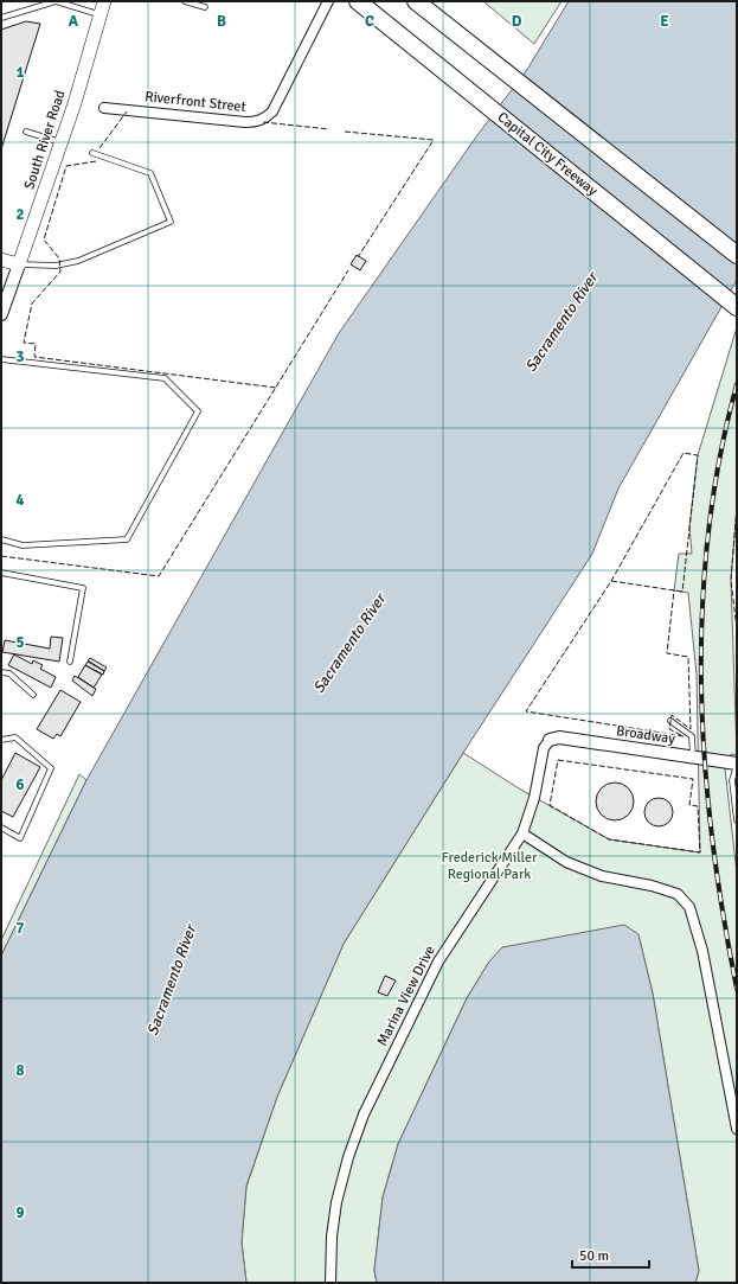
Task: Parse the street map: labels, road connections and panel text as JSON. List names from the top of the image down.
{
  "streets": {
    "highway": ["Capital City Freeway"],
    "main road": ["South River Road"],
    "street": ["Riverfront Street", "Broadway", "Marina View Drive"]
  },
  "crossings": [
    ["Broadway", "Marina View Drive"]
  ],
  "water": ["Sacramento River"],
  "parks": ["Frederick Miller Regional Park"],
  "scale_bar": "50 m",
  "grid": {
    "columns": [
      "A",
      "B",
      "C",
      "D",
      "E"
    ],
    "rows": [
      "1",
      "2",
      "3",
      "4",
      "5",
      "6",
      "7",
      "8",
      "9"
    ]
  }
}
